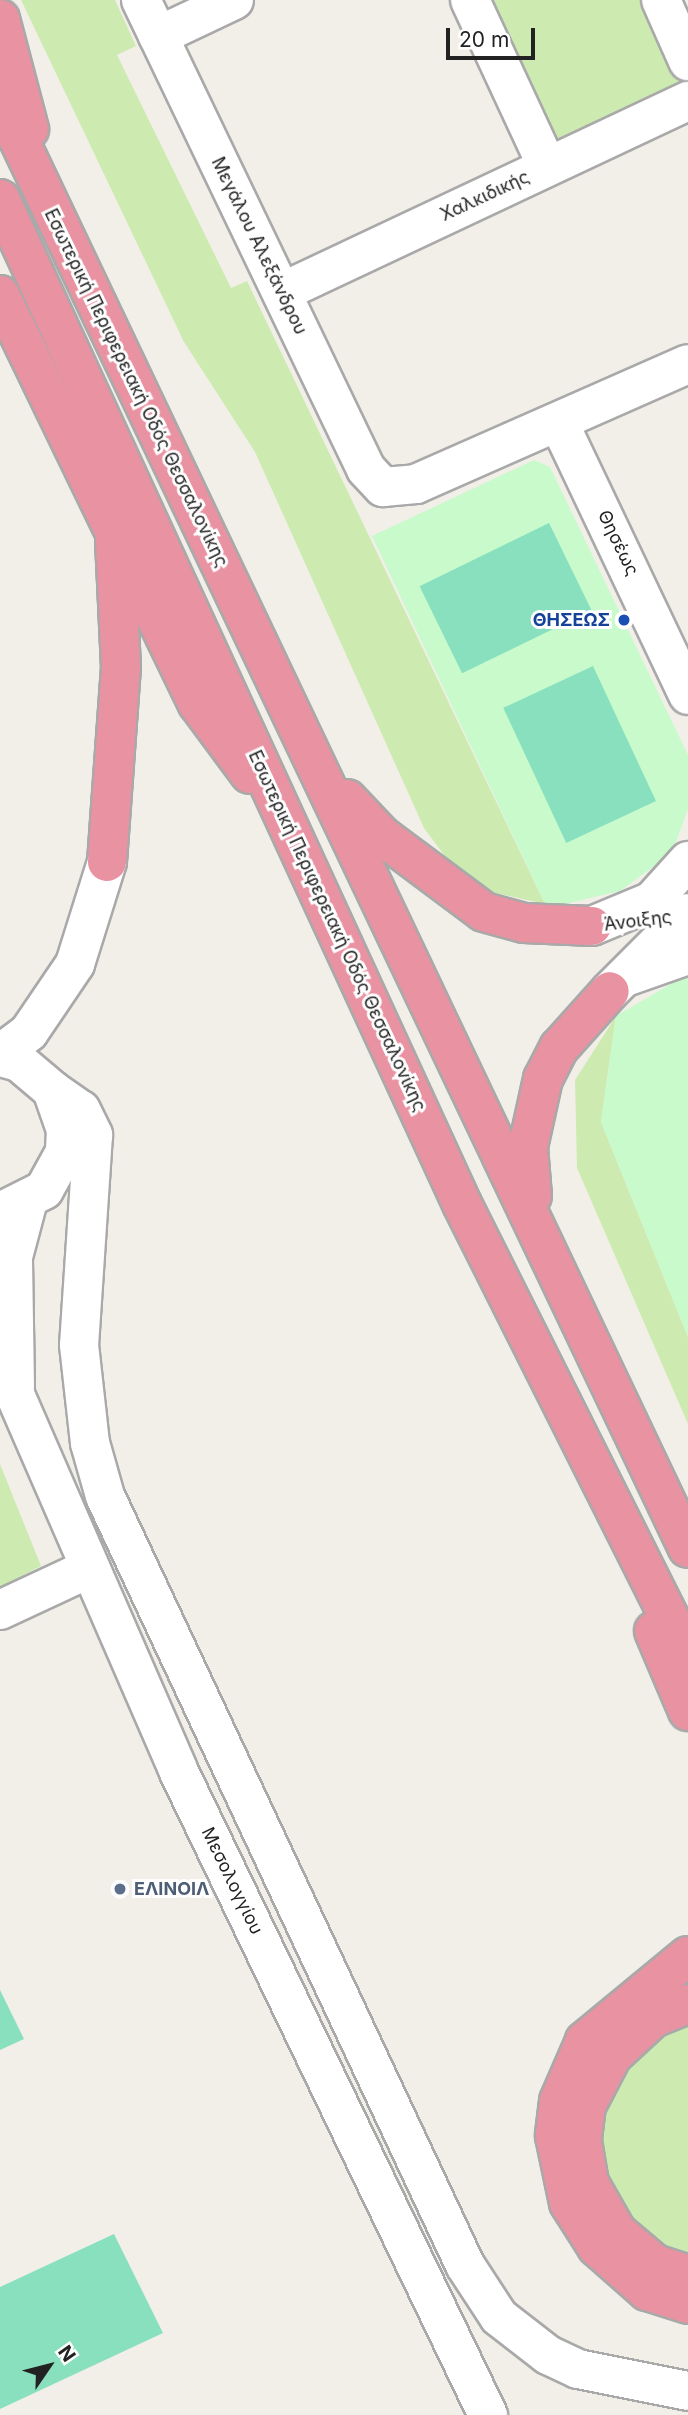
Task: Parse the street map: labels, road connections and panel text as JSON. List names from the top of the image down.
{
  "streets": {
    "highway": ["Εσωτερική Περιφερειακή Οδός Θεσσαλονίκης"],
    "street": [
      "Χαλκιδικής",
      "Μεγάλου Αλεξάνδρου",
      "Θησέως",
      "Άνοιξης",
      "Μεσολογγίου"
    ]
  },
  "crossings": [
    ["Χαλκιδικής", "Μεγάλου Αλεξάνδρου"],
    ["Μεγάλου Αλεξάνδρου", "Θησέως"]
  ],
  "places": ["ΘΗΣΕΩΣ", "ΕΛΙΝΟΙΛ"],
  "scale_bar": "20 m",
  "north": "top right"
}
